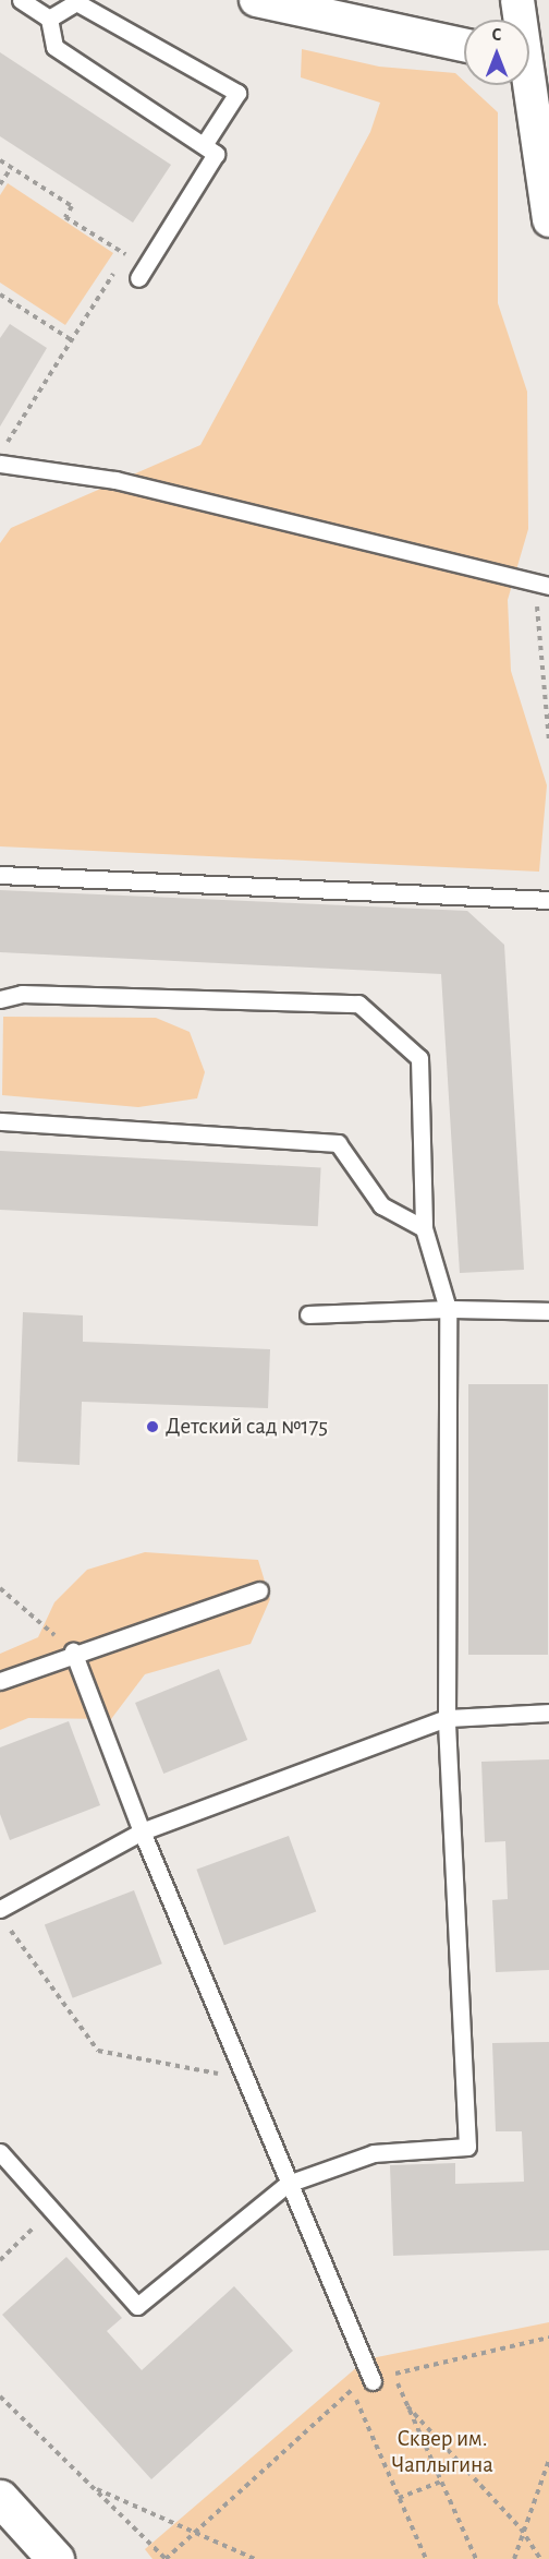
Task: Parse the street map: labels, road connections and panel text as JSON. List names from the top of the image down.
{
  "parks": ["Сквер им. Чаплыгина"],
  "places": ["Детский сад №175"],
  "north": "top"
}
